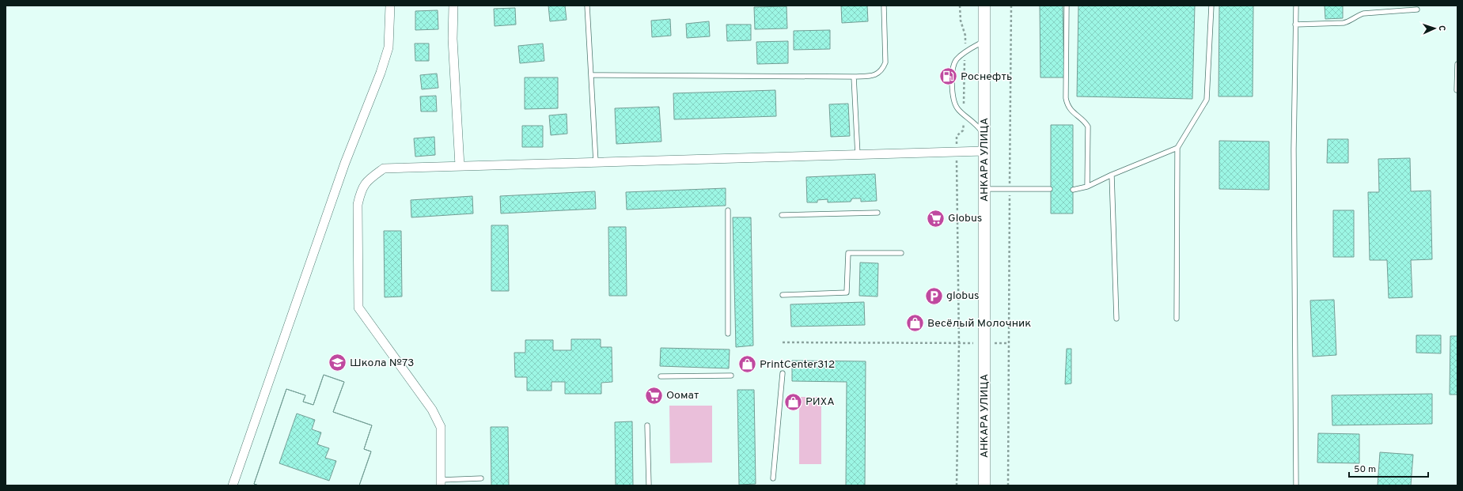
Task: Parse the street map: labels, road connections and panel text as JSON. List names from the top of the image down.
{
  "streets": {
    "main road": ["АНКАРА УЛИЦА"]
  },
  "places": {
    "fuel station": ["Роснефть"],
    "supermarket": ["Globus", "Оомат"],
    "parking": ["globus"],
    "shop": ["Весёлый Молочник", "PrintCenter312", "РИХА"],
    "school or university": ["Школа №73"]
  },
  "scale_bar": "50 m",
  "north": "right"
}
